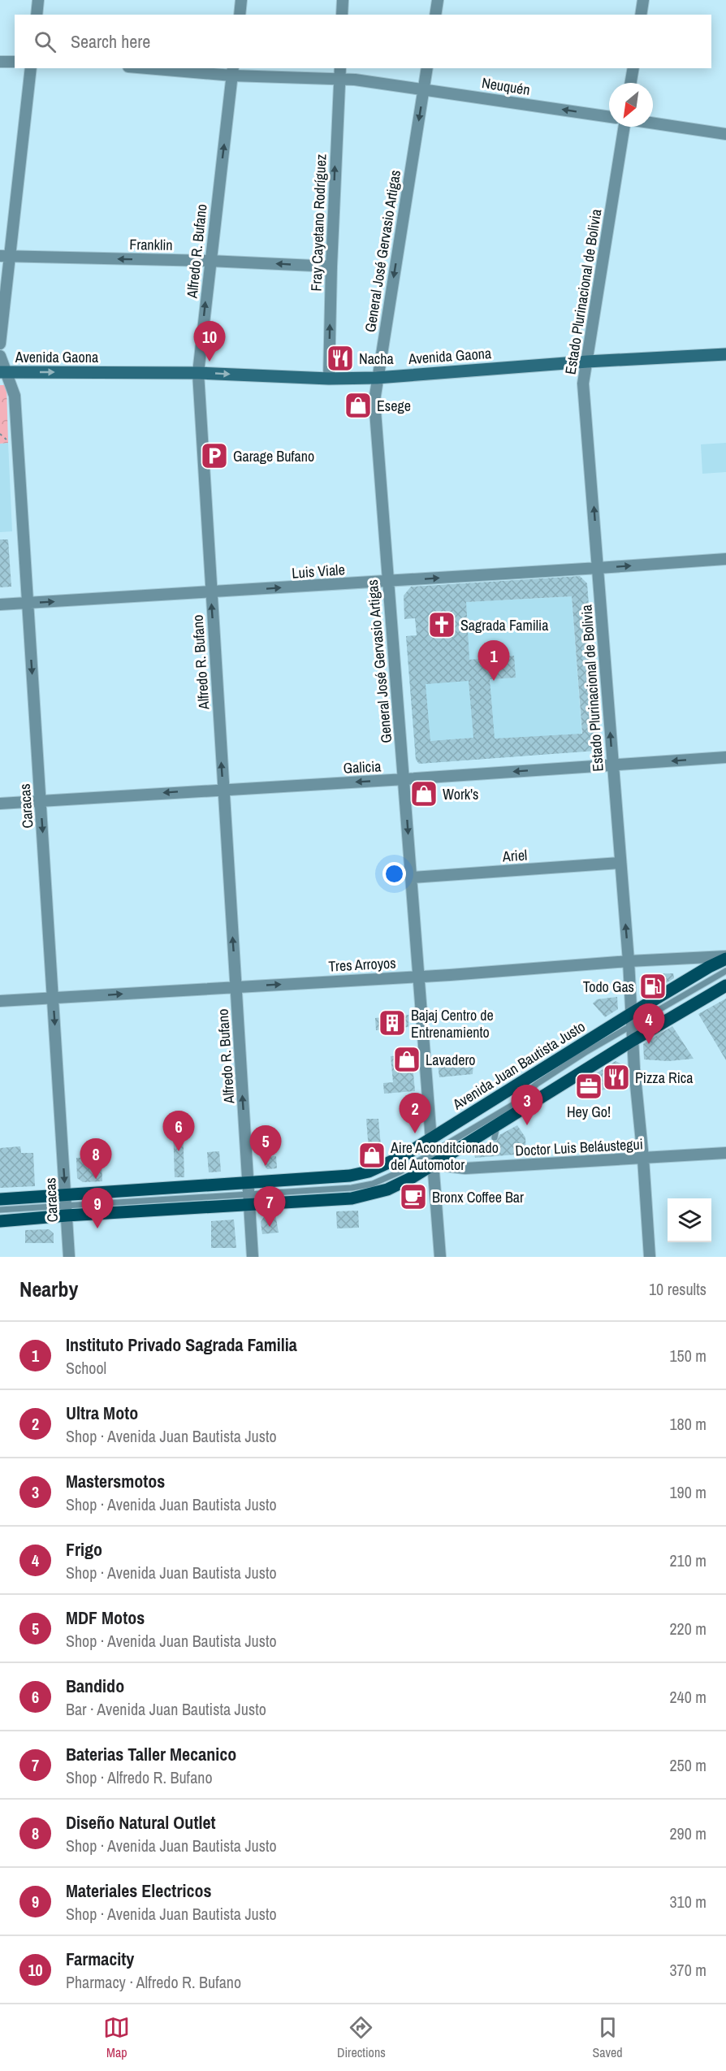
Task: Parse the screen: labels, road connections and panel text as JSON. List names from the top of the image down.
{
  "streets": {
    "main road": ["Avenida Gaona", "Avenida Juan Bautista Justo"],
    "street": [
      "Neuquén",
      "Fray Cayetano Rodríguez",
      "Franklin",
      "Alfredo R. Bufano",
      "General José Gervasio Artigas",
      "Estado Plurinacional de Bolivia",
      "Luis Viale",
      "Galicia",
      "Caracas",
      "Ariel",
      "Tres Arroyos",
      "Doctor Luis Beláustegui"
    ]
  },
  "crossings": [
    ["Neuquén", "Fray Cayetano Rodríguez"],
    ["Neuquén", "Alfredo R. Bufano"],
    ["Neuquén", "General José Gervasio Artigas"],
    ["Fray Cayetano Rodríguez", "Franklin"],
    ["Fray Cayetano Rodríguez", "Avenida Gaona"],
    ["Franklin", "Alfredo R. Bufano"],
    ["Alfredo R. Bufano", "Avenida Gaona"],
    ["Alfredo R. Bufano", "Luis Viale"],
    ["Alfredo R. Bufano", "Galicia"],
    ["Alfredo R. Bufano", "Tres Arroyos"],
    ["Alfredo R. Bufano", "Avenida Juan Bautista Justo"],
    ["General José Gervasio Artigas", "Avenida Gaona"],
    ["General José Gervasio Artigas", "Luis Viale"],
    ["General José Gervasio Artigas", "Galicia"],
    ["General José Gervasio Artigas", "Ariel"],
    ["General José Gervasio Artigas", "Tres Arroyos"],
    ["General José Gervasio Artigas", "Avenida Juan Bautista Justo"],
    ["General José Gervasio Artigas", "Doctor Luis Beláustegui"],
    ["Estado Plurinacional de Bolivia", "Avenida Gaona"],
    ["Estado Plurinacional de Bolivia", "Luis Viale"],
    ["Estado Plurinacional de Bolivia", "Galicia"],
    ["Estado Plurinacional de Bolivia", "Ariel"],
    ["Estado Plurinacional de Bolivia", "Tres Arroyos"],
    ["Estado Plurinacional de Bolivia", "Avenida Juan Bautista Justo"],
    ["Estado Plurinacional de Bolivia", "Doctor Luis Beláustegui"],
    ["Avenida Gaona", "Caracas"],
    ["Luis Viale", "Caracas"],
    ["Galicia", "Caracas"],
    ["Caracas", "Tres Arroyos"],
    ["Caracas", "Avenida Juan Bautista Justo"],
    ["Tres Arroyos", "Avenida Juan Bautista Justo"],
    ["Avenida Juan Bautista Justo", "Doctor Luis Beláustegui"]
  ],
  "one_way": [
    "Neuquén",
    "Fray Cayetano Rodríguez",
    "Franklin",
    "Alfredo R. Bufano",
    "Estado Plurinacional de Bolivia",
    "Avenida Gaona",
    "Luis Viale",
    "Galicia",
    "Caracas",
    "Tres Arroyos"
  ],
  "places": {
    "restaurant": ["Nacha", "Pizza Rica"],
    "shop": [
      "Esege",
      "Work's",
      "Lavadero",
      "Aire Aconditcionado del Automotor"
    ],
    "parking": ["Garage Bufano"],
    "church": ["Sagrada Familia"],
    "fuel station": ["Todo Gas"],
    "building": ["Bajaj Centro de Entrenamiento"],
    "office": ["Hey Go!"],
    "cafe": ["Bronx Coffee Bar"]
  },
  "north": "bottom left",
  "page": {
    "search": "Search here",
    "pins": [
      "10",
      "1",
      "4",
      "3",
      "2",
      "6",
      "5",
      "8",
      "7",
      "9"
    ],
    "heading": ["Nearby", "10 results"],
    "list": [
      {
        "mark": "1",
        "name": "Instituto Privado Sagrada Familia",
        "note": "School",
        "value": "150 m"
      },
      {
        "mark": "2",
        "name": "Ultra Moto",
        "note": "Shop · Avenida Juan Bautista Justo",
        "value": "180 m"
      },
      {
        "mark": "3",
        "name": "Mastersmotos",
        "note": "Shop · Avenida Juan Bautista Justo",
        "value": "190 m"
      },
      {
        "mark": "4",
        "name": "Frigo",
        "note": "Shop · Avenida Juan Bautista Justo",
        "value": "210 m"
      },
      {
        "mark": "5",
        "name": "MDF Motos",
        "note": "Shop · Avenida Juan Bautista Justo",
        "value": "220 m"
      },
      {
        "mark": "6",
        "name": "Bandido",
        "note": "Bar · Avenida Juan Bautista Justo",
        "value": "240 m"
      },
      {
        "mark": "7",
        "name": "Baterias Taller Mecanico",
        "note": "Shop · Alfredo R. Bufano",
        "value": "250 m"
      },
      {
        "mark": "8",
        "name": "Diseño Natural Outlet",
        "note": "Shop · Avenida Juan Bautista Justo",
        "value": "290 m"
      },
      {
        "mark": "9",
        "name": "Materiales Electricos",
        "note": "Shop · Avenida Juan Bautista Justo",
        "value": "310 m"
      },
      {
        "mark": "10",
        "name": "Farmacity",
        "note": "Pharmacy · Alfredo R. Bufano",
        "value": "370 m"
      }
    ],
    "nav": ["Map", "Directions", "Saved"]
  }
}
